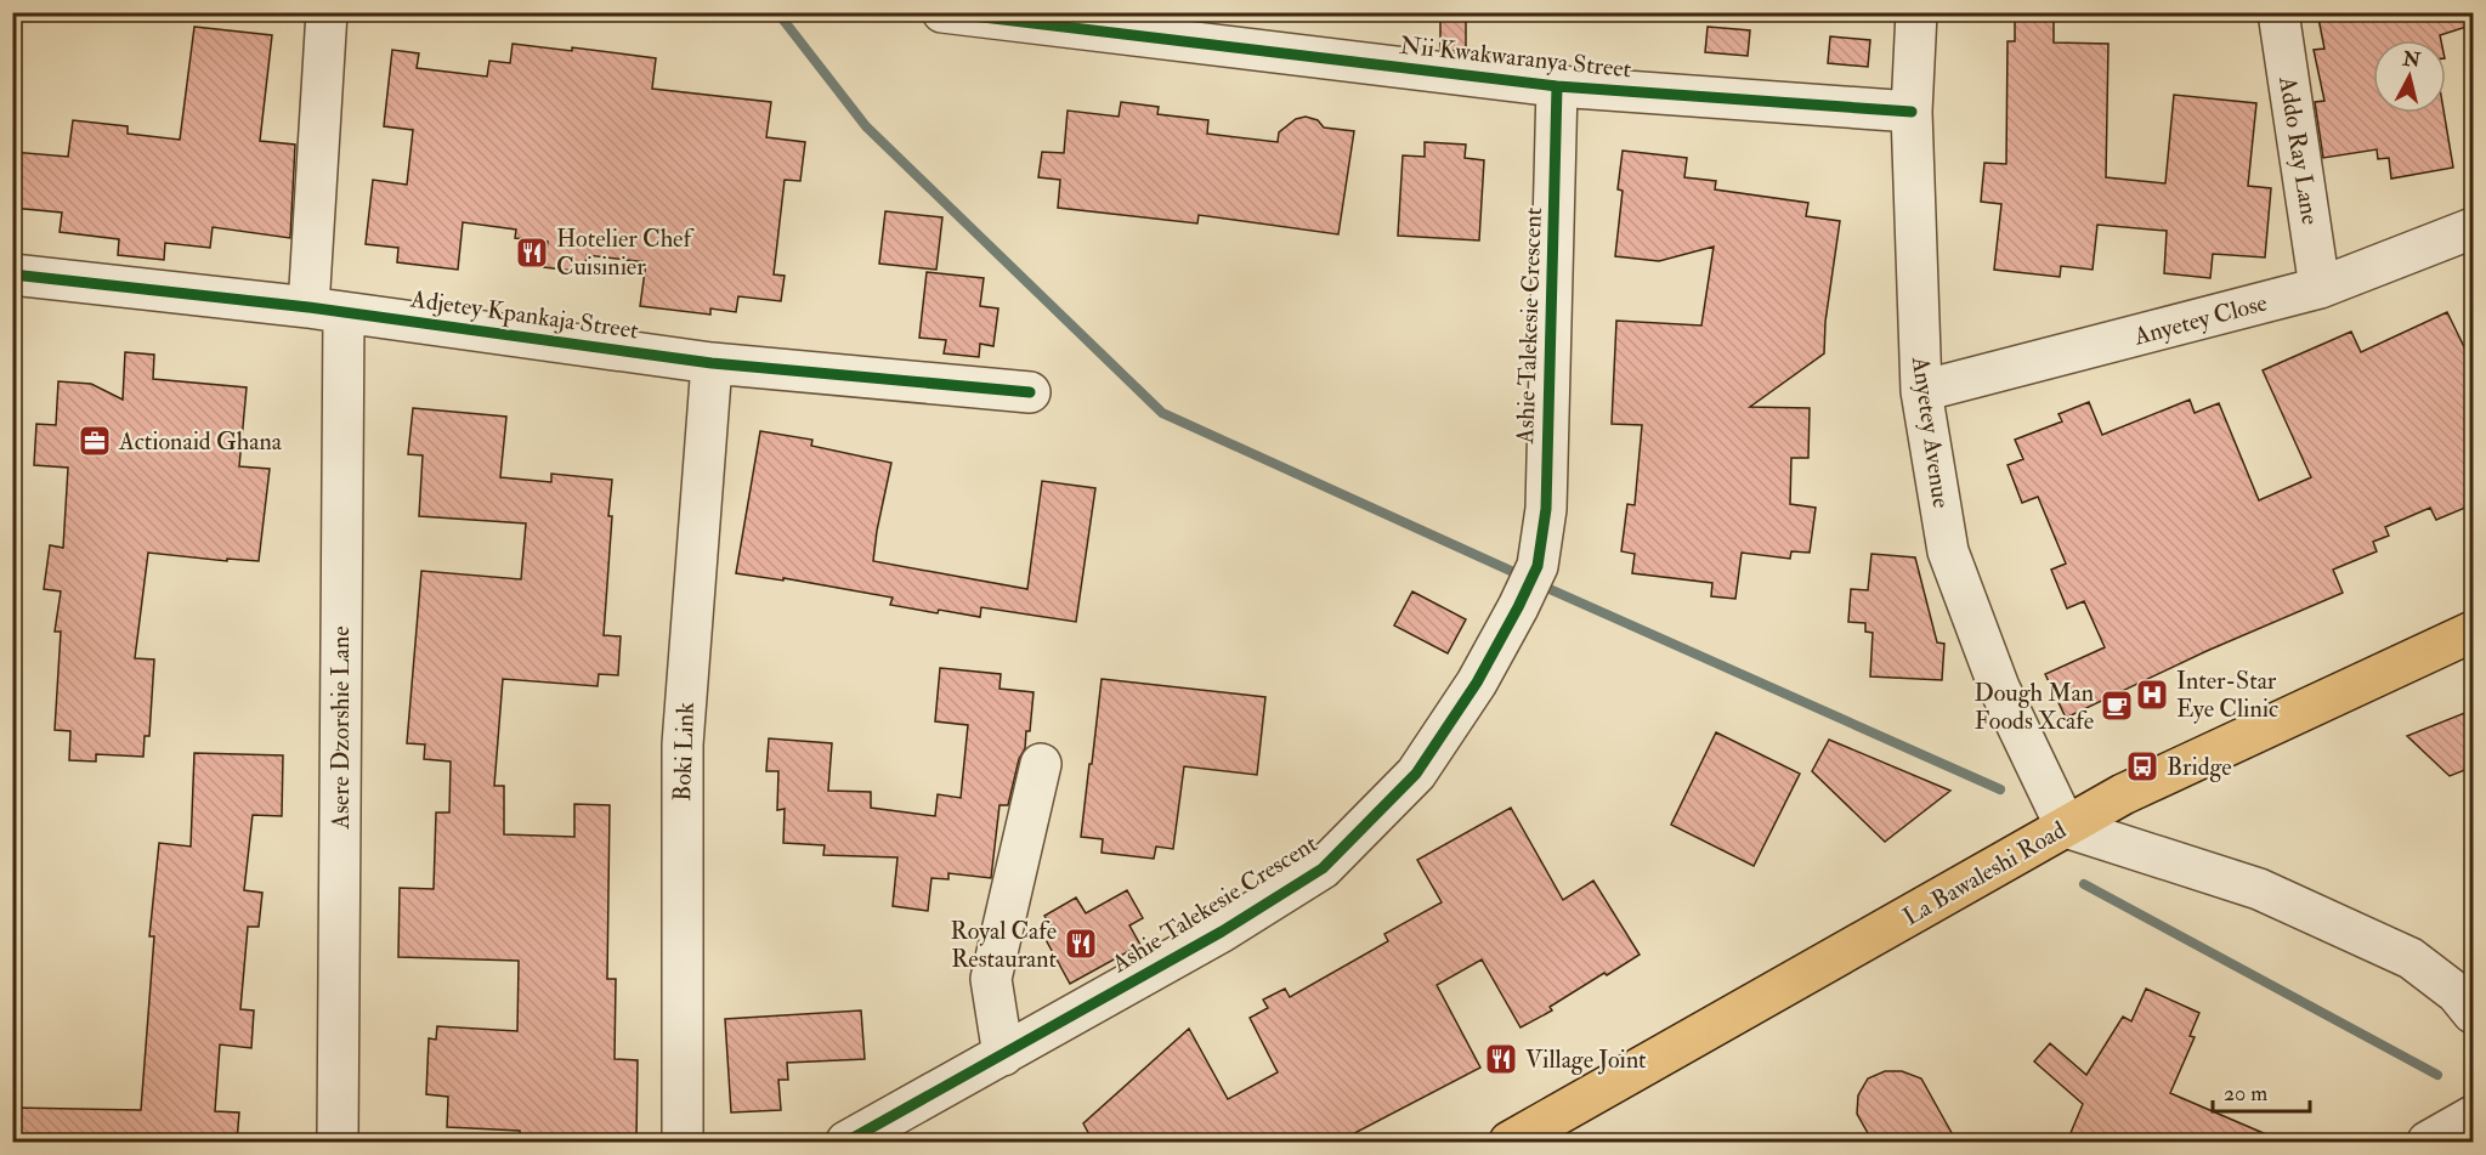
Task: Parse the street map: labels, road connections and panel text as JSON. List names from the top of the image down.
{
  "streets": {
    "main road": ["La Bawaleshi Road"],
    "street": [
      "Nii Kwakwaranya Street",
      "Addo Ray Lane",
      "Adjetey Kpankaja Street",
      "Anyetey Close",
      "Ashie Talekesie Crescent",
      "Anyetey Avenue",
      "Asere Dzorshie Lane",
      "Boki Link"
    ]
  },
  "crossings": [
    ["Nii Kwakwaranya Street", "Ashie Talekesie Crescent"],
    ["Nii Kwakwaranya Street", "Anyetey Avenue"],
    ["Addo Ray Lane", "Anyetey Close"],
    ["Adjetey Kpankaja Street", "Asere Dzorshie Lane"],
    ["Adjetey Kpankaja Street", "Boki Link"],
    ["Anyetey Close", "Anyetey Avenue"],
    ["Anyetey Avenue", "La Bawaleshi Road"]
  ],
  "places": {
    "restaurant": ["Hotelier Chef Cuisinier", "Royal Cafe Restaurant", "Village Joint"],
    "office": ["Actionaid Ghana"],
    "hospital": ["Inter-Star Eye Clinic"],
    "cafe": ["Dough Man Foods Xcafe"],
    "bus stop": ["Bridge"]
  },
  "scale_bar": "20 m",
  "north": "top"
}
